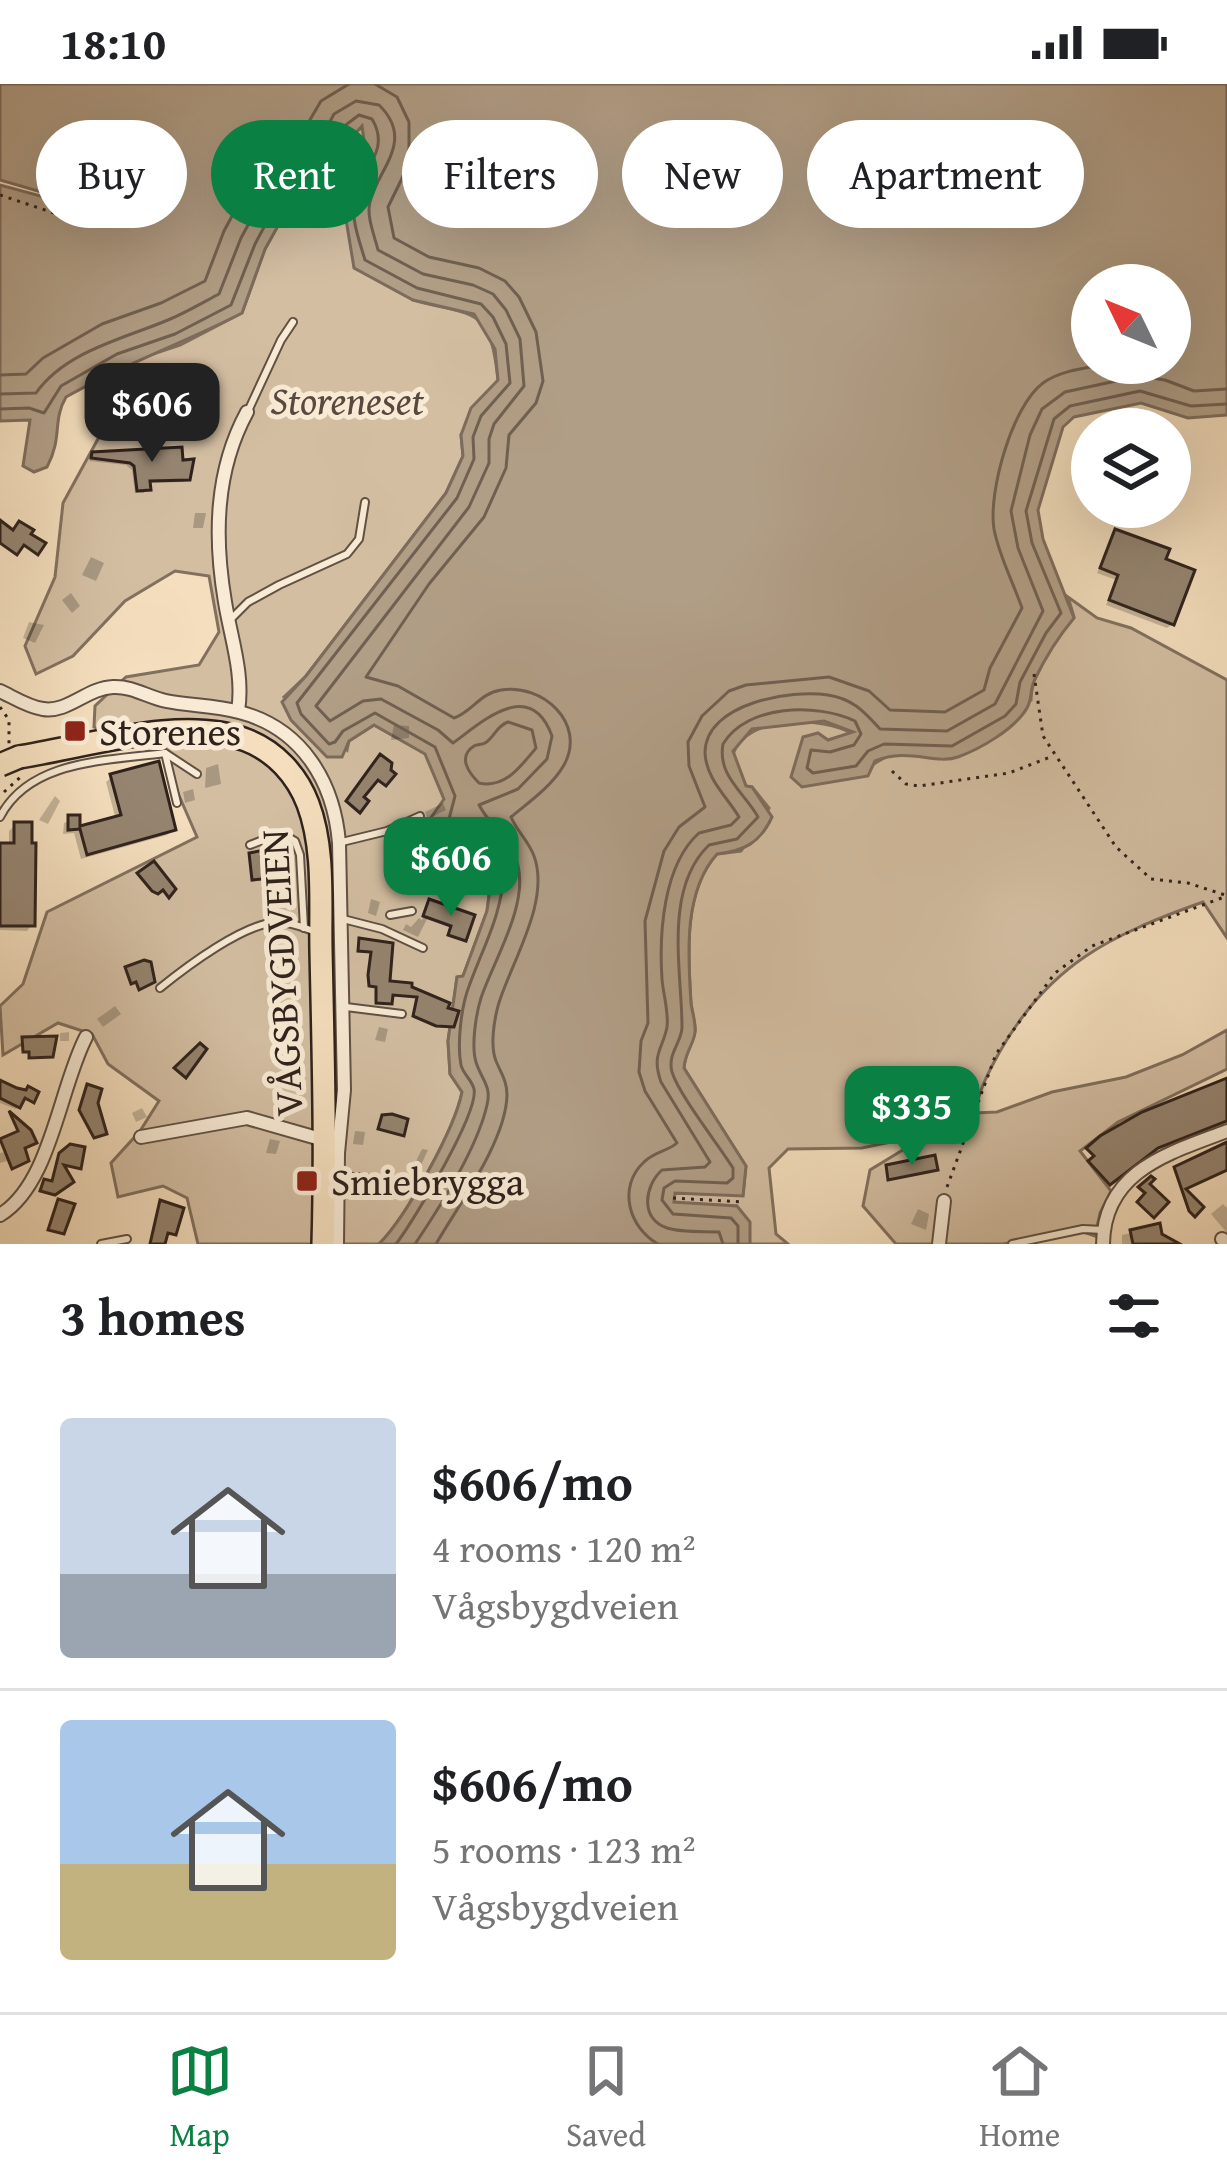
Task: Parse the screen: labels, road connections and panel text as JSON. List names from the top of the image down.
{
  "streets": {
    "main road": ["VÅGSBYGDVEIEN"]
  },
  "parks": ["Storeneset"],
  "places": {
    "transit": ["Storenes", "Smiebrygga"]
  },
  "north": "top left",
  "page": {
    "status": "18:10",
    "chip": [
      "Buy",
      "Rent",
      "Filters",
      "New",
      "Apartment"
    ],
    "price": ["$606", "$606", "$335"],
    "heading": "3 homes",
    "list": [
      {
        "name": "$606/mo",
        "note": "4 rooms · 120 m² · Vågsbygdveien"
      },
      {
        "name": "$606/mo",
        "note": "5 rooms · 123 m² · Vågsbygdveien"
      }
    ],
    "tabs": ["Map", "Saved", "Home"]
  }
}
